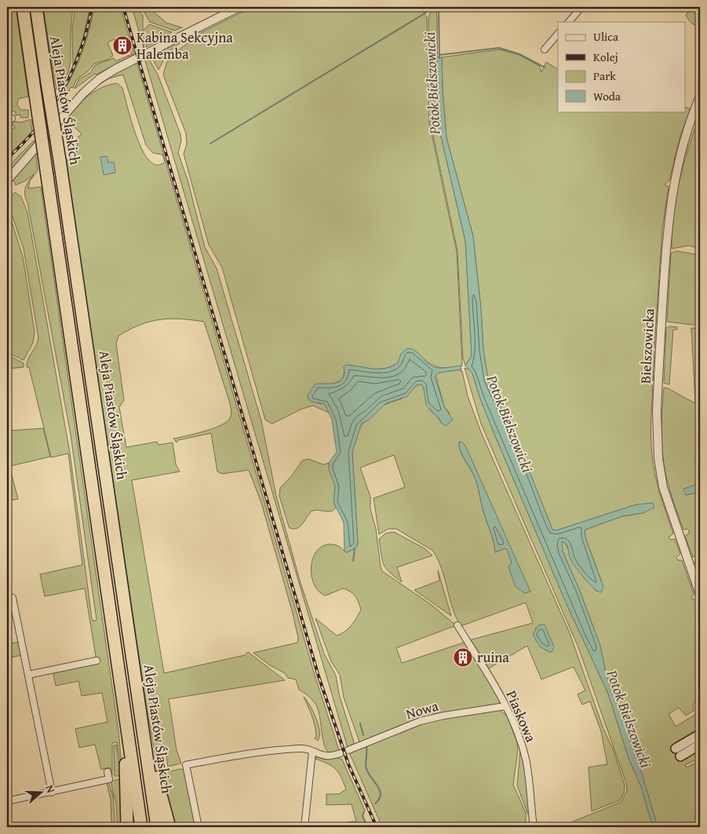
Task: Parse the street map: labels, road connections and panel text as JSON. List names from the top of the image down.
{
  "streets": {
    "highway": ["Aleja Piastów Śląskich"],
    "street": ["Bielszowicka", "Nowa", "Piaskowa"]
  },
  "crossings": [
    ["Nowa", "Piaskowa"]
  ],
  "water": ["Potok Bielszowicki"],
  "places": {
    "building": ["Kabina Sekcyjna Halemba", "ruina"]
  },
  "legend": [
    "Ulica",
    "Kolej",
    "Park",
    "Woda"
  ],
  "north": "right"
}
